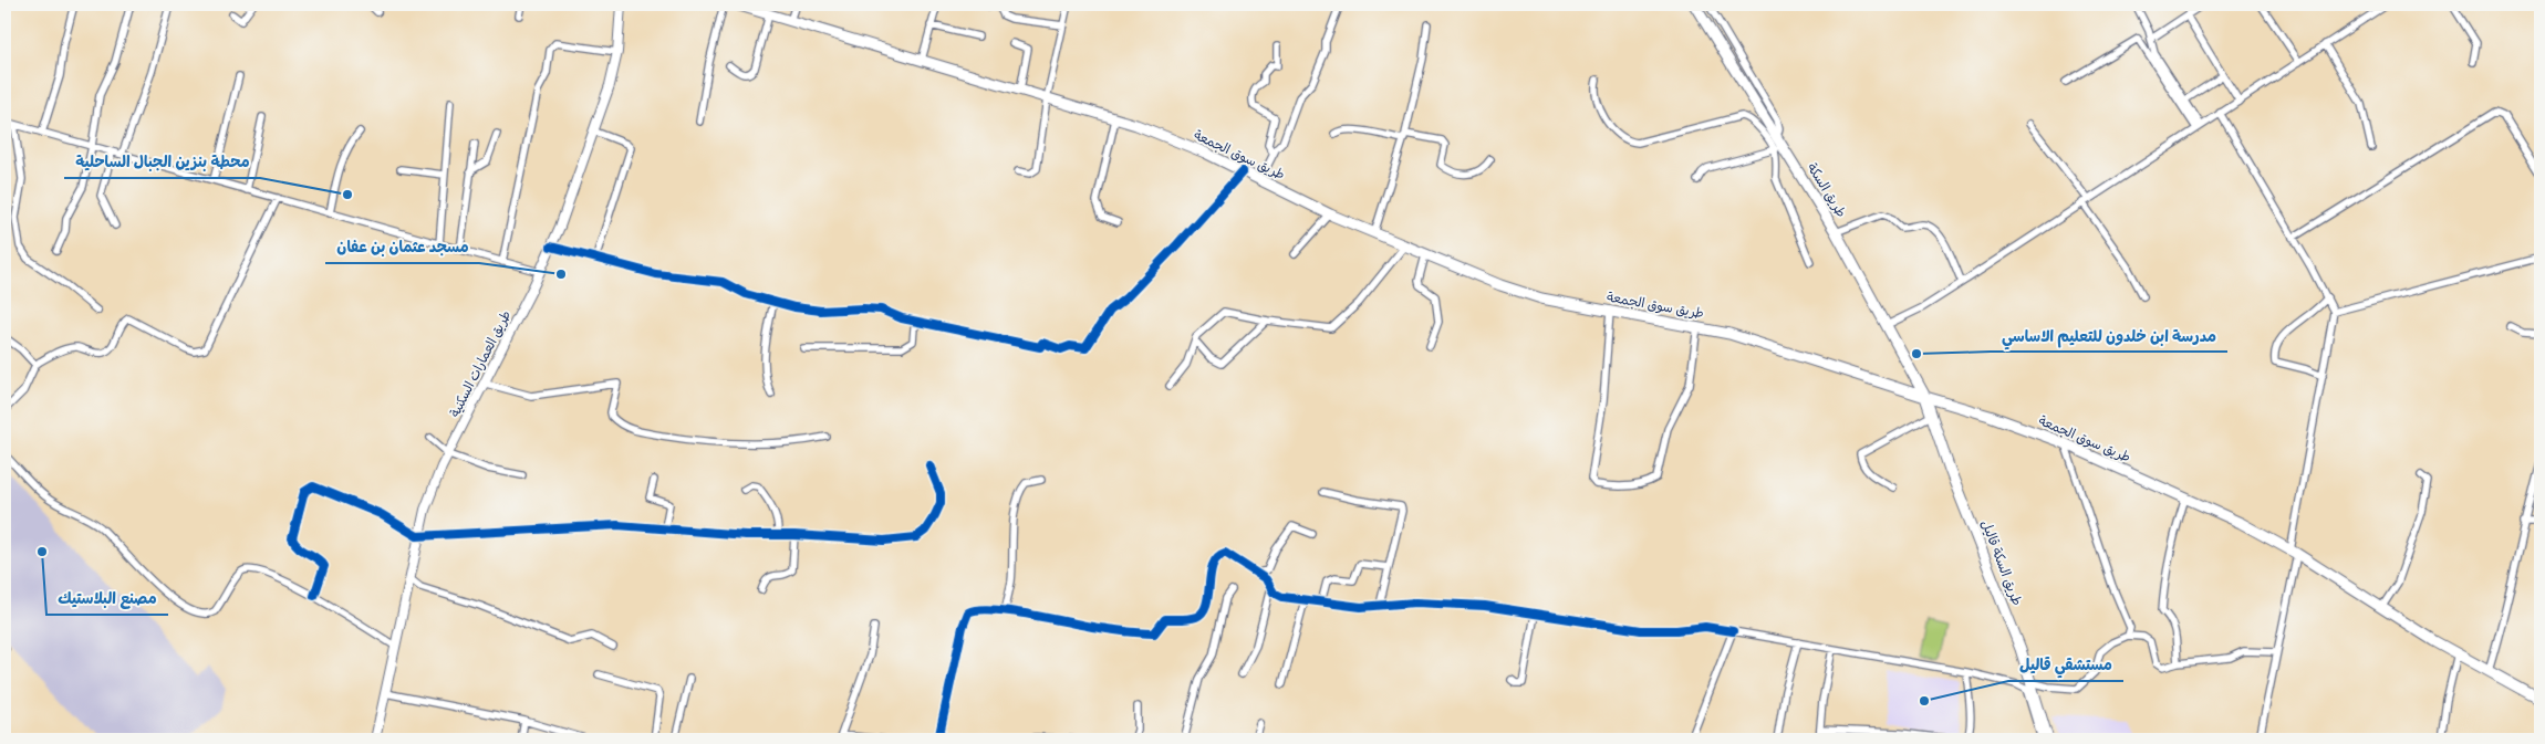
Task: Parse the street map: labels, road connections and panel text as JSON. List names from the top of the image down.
{
  "streets": {
    "main road": [
      "طريق سوق الجمعة",
      "طريق السكة",
      "طريق العمارات السكنية",
      "طريق السكة قاليل"
    ]
  },
  "crossings": [
    ["طريق سوق الجمعة", "طريق السكة"],
    ["طريق سوق الجمعة", "طريق السكة قاليل"],
    ["طريق السكة", "طريق السكة قاليل"]
  ],
  "places": [
    "محطة بنزين الجبال الساحلية",
    "مسجد عثمان بن عفان",
    "مدرسة ابن خلدون للتعليم الاساسي",
    "مصنع البلاستيك",
    "مستشقي قاليل"
  ]
}
